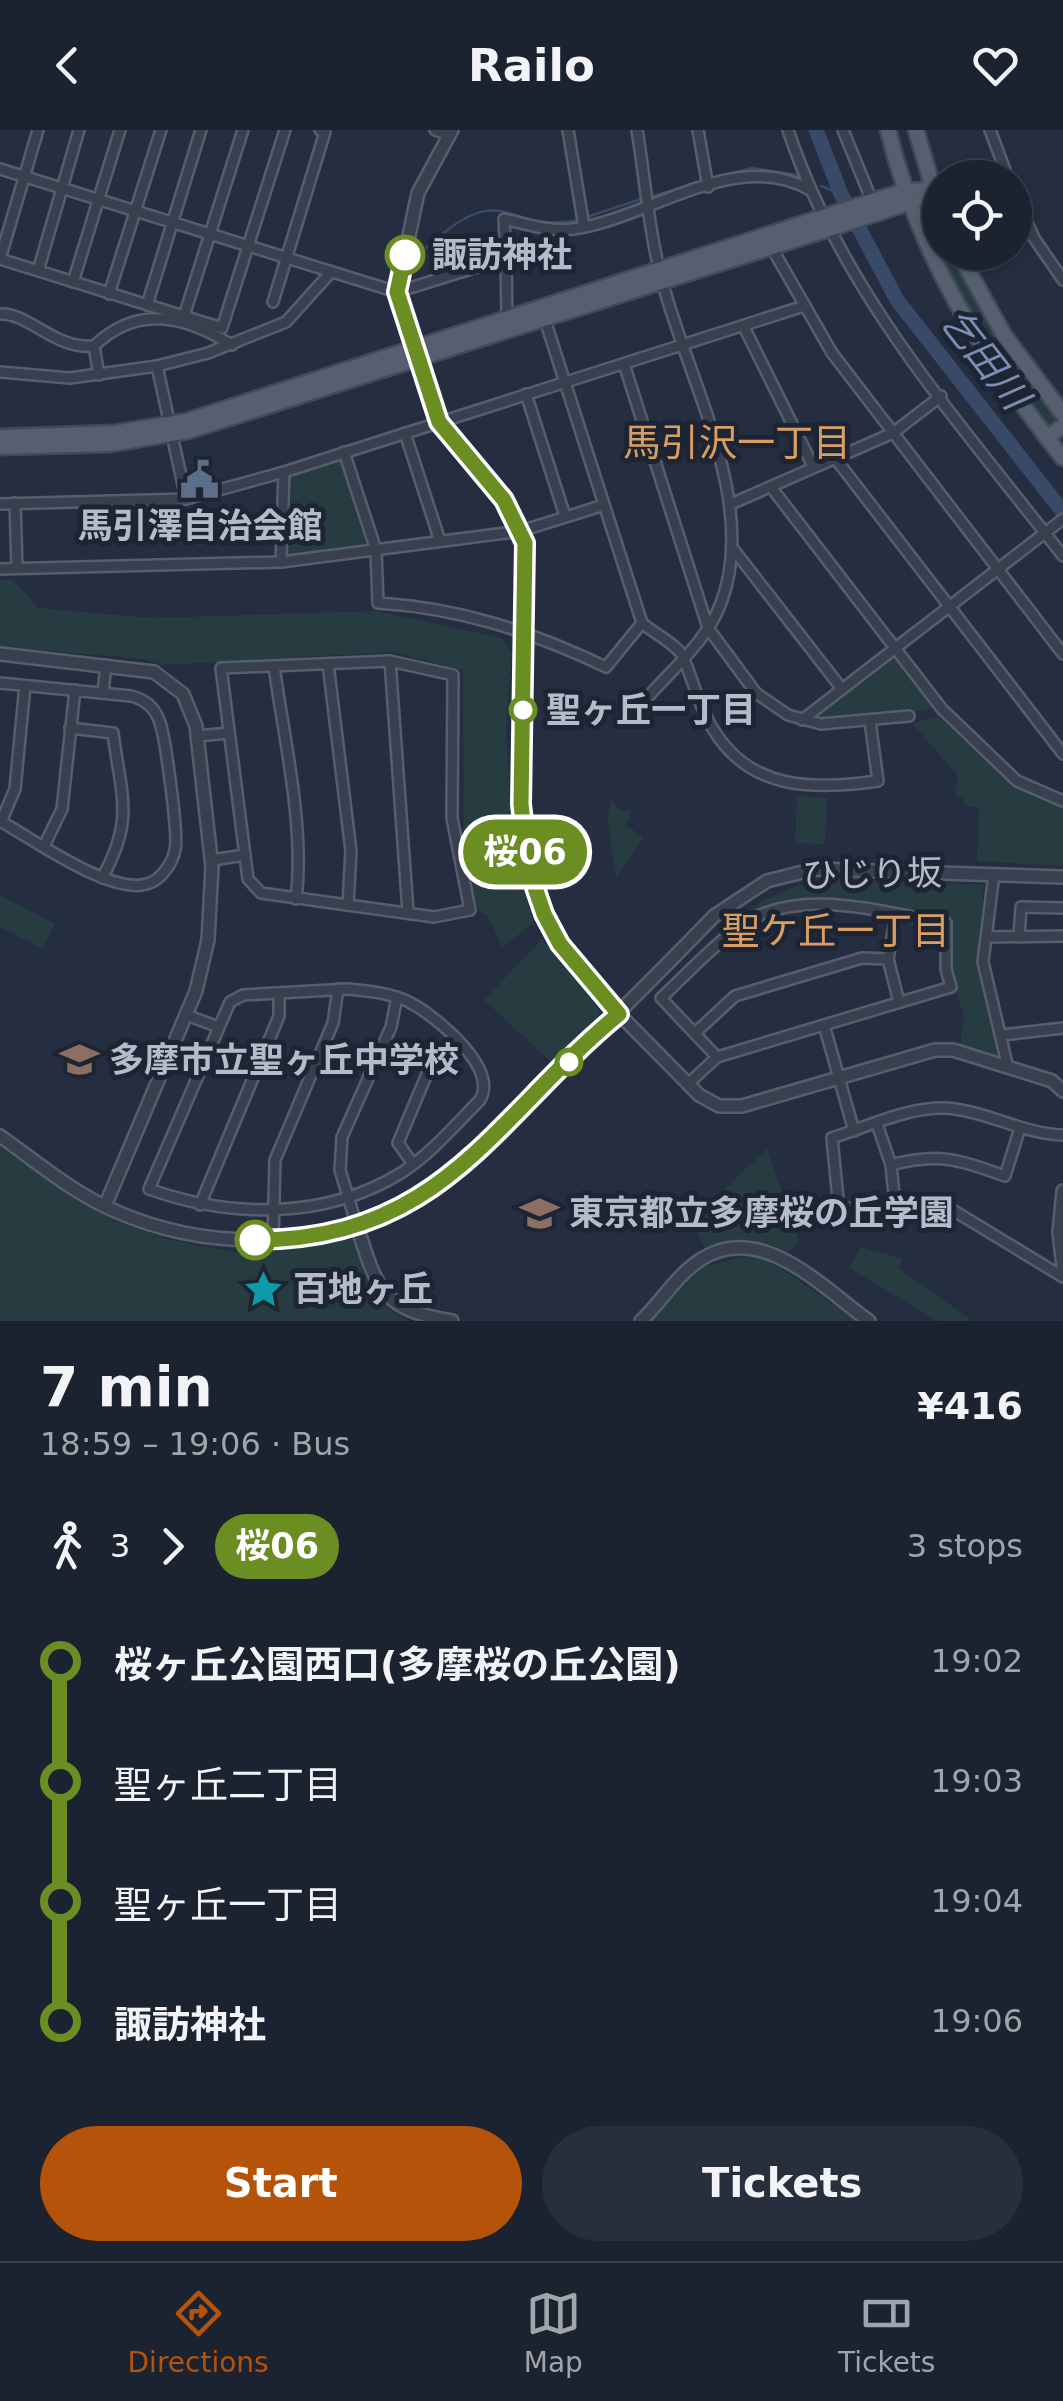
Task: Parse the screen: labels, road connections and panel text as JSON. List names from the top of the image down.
{
  "streets": {
    "street": ["ひじり坂"]
  },
  "districts": ["馬引沢一丁目", "聖ケ丘一丁目"],
  "water": ["乞田川"],
  "places": {
    "other": ["諏訪神社", "聖ヶ丘一丁目"],
    "public building": ["馬引澤自治会館"],
    "school or university": ["多摩市立聖ヶ丘中学校", "東京都立多摩桜の丘学園"],
    "place": ["百地ヶ丘"]
  },
  "lines": ["bus line 桜06"],
  "page": {
    "header": "Railo",
    "on_map": "桜06",
    "heading": ["7 min", "18:59 – 19:06 · Bus", "¥416"],
    "legs": ["3", "桜06", "3 stops"],
    "list": [
      {
        "name": "桜ヶ丘公園西口(多摩桜の丘公園)",
        "value": "19:02"
      },
      {
        "name": "聖ヶ丘二丁目",
        "value": "19:03"
      },
      {
        "name": "聖ヶ丘一丁目",
        "value": "19:04"
      },
      {
        "name": "諏訪神社",
        "value": "19:06"
      }
    ],
    "buttons": ["Start", "Tickets"],
    "tabs": ["Directions", "Map", "Tickets"]
  }
}
